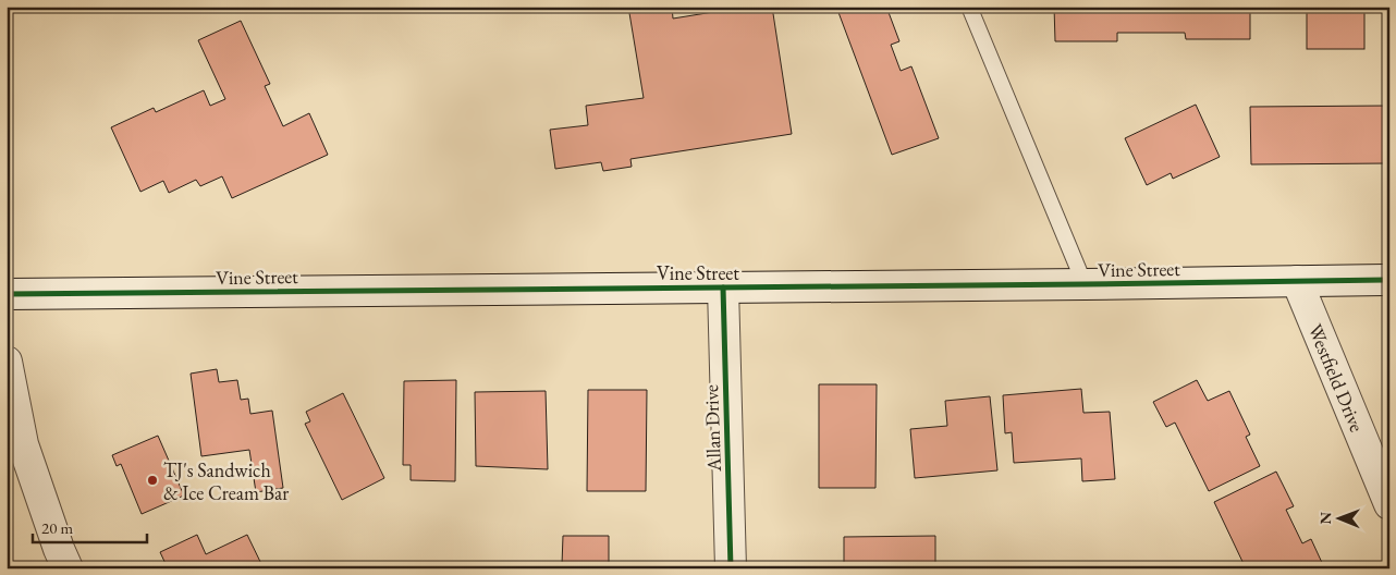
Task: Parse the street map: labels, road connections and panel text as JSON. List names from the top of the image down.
{
  "streets": {
    "street": ["Vine Street", "Westfield Drive", "Allan Drive"]
  },
  "crossings": [
    ["Vine Street", "Westfield Drive"],
    ["Vine Street", "Allan Drive"]
  ],
  "places": ["TJ's Sandwich & Ice Cream Bar"],
  "scale_bar": "20 m",
  "north": "left"
}
